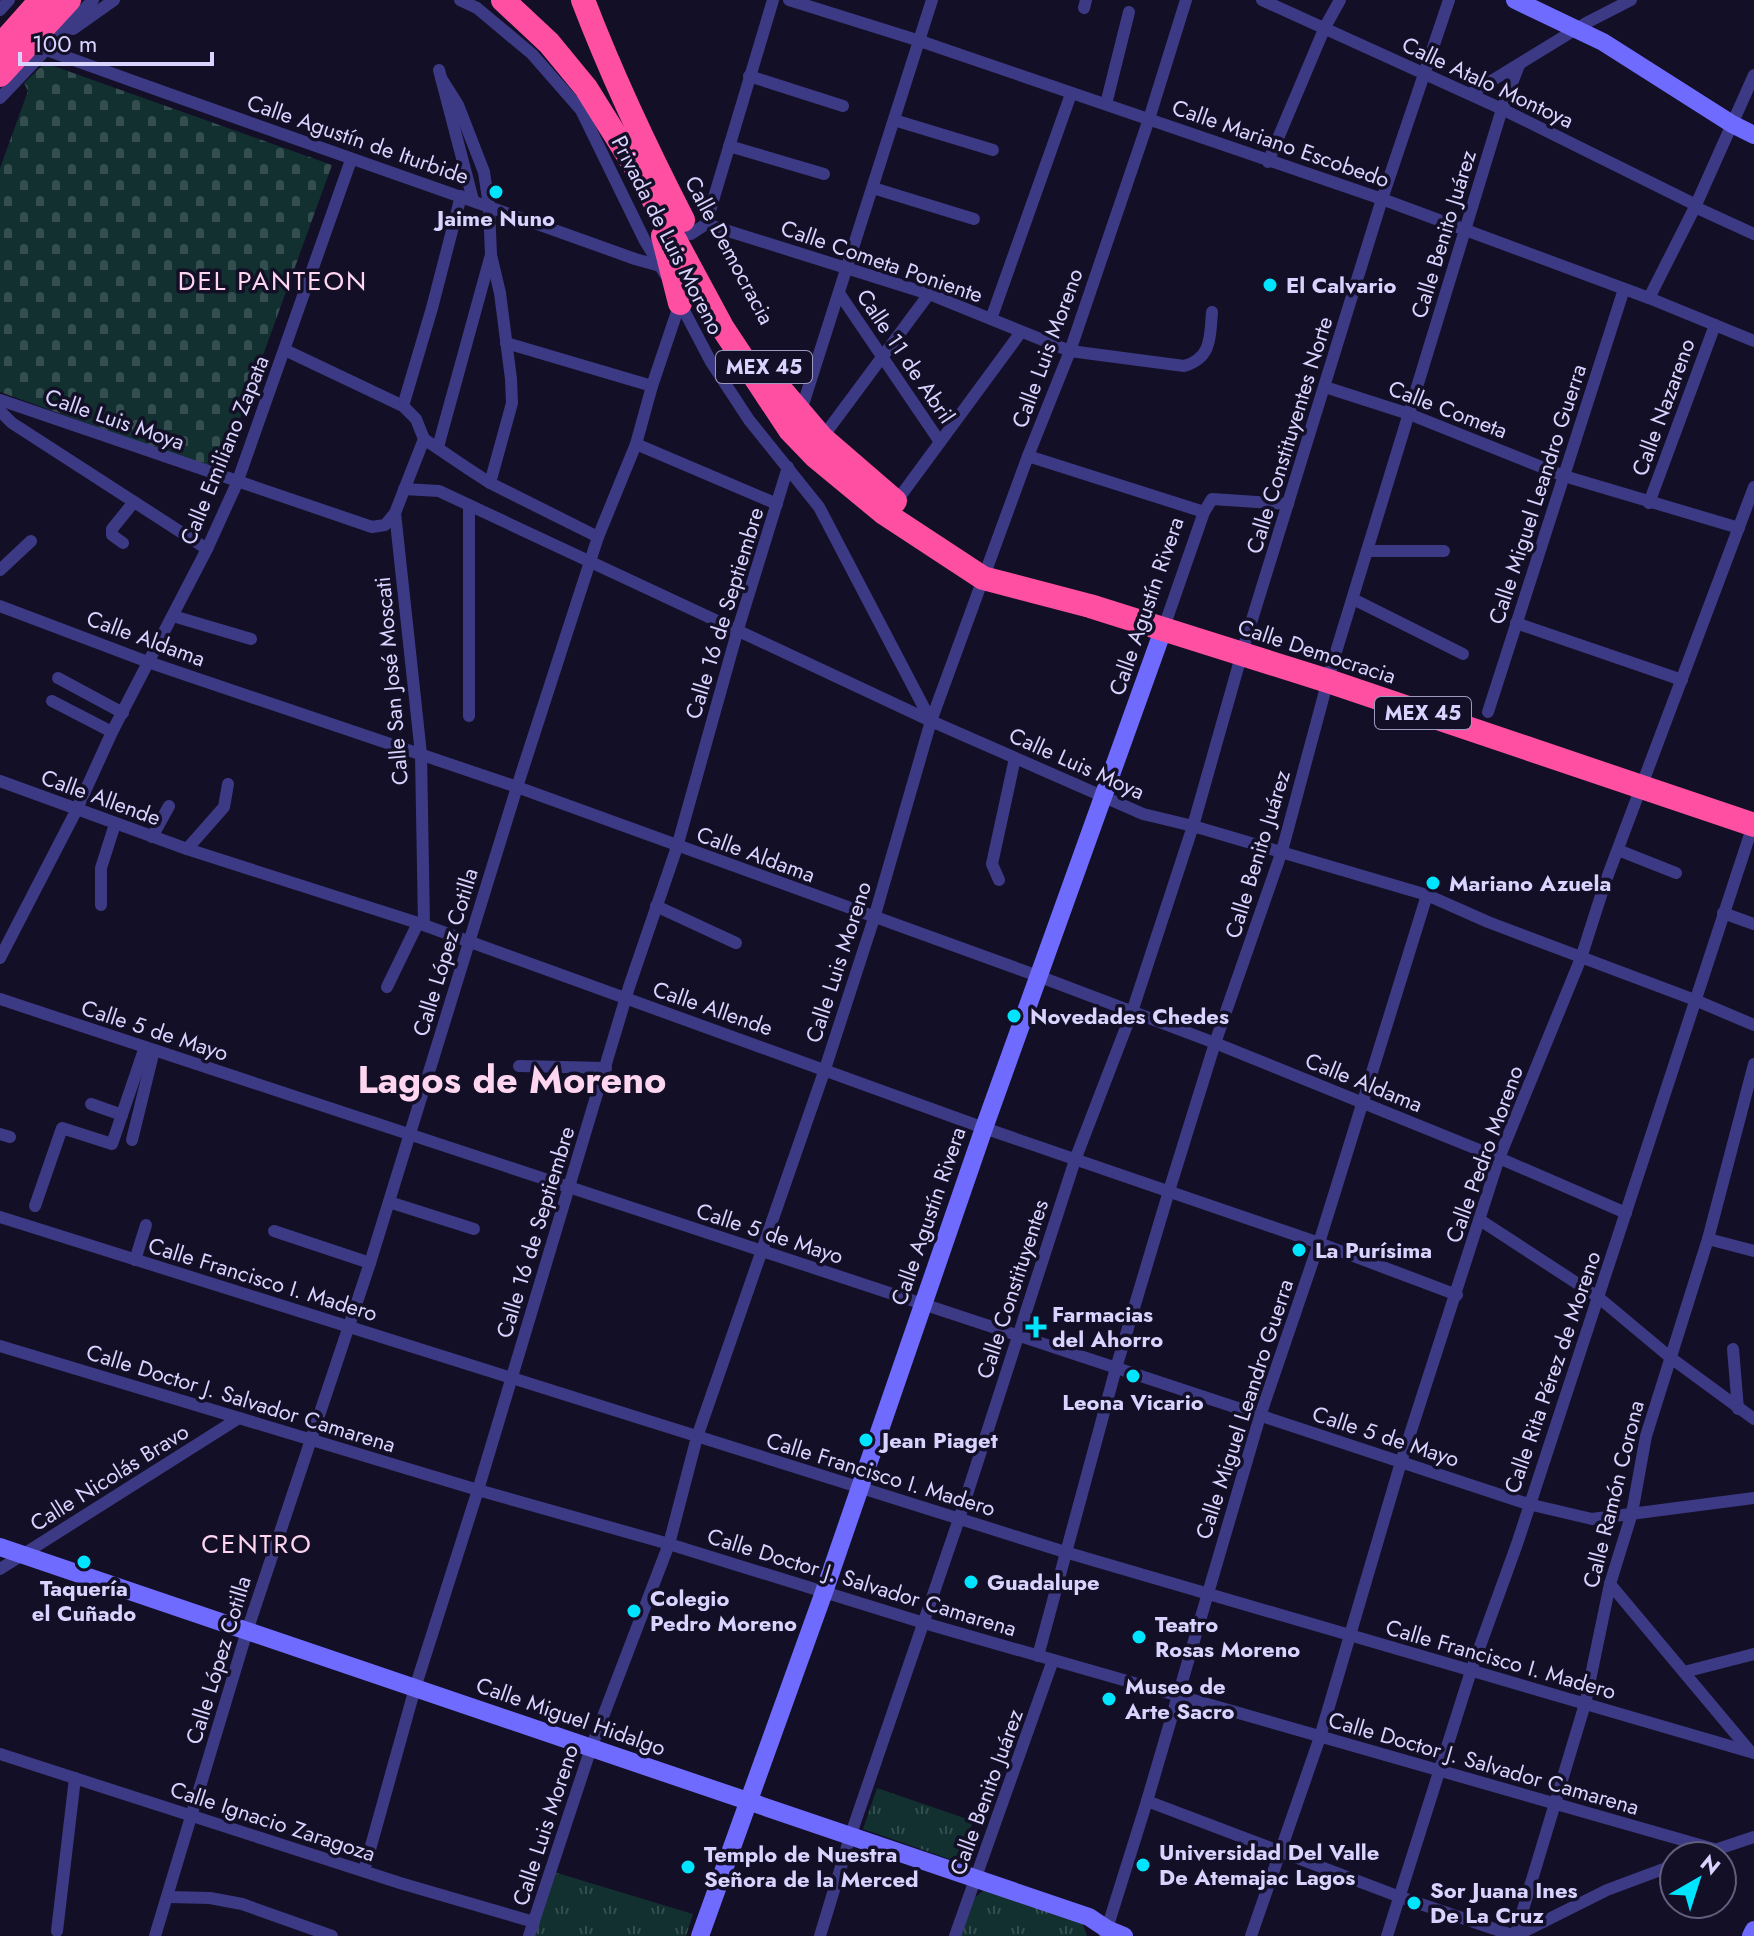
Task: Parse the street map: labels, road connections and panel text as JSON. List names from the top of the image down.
{
  "streets": {
    "highway": ["Calle Democracia", "MEX 45"],
    "street": [
      "Calle Atalo Montoya",
      "Calle Agustín de Iturbide",
      "Calle Mariano Escobedo",
      "Calle Benito Juárez",
      "Privada de Luis Moreno",
      "Calle Cometa Poniente",
      "Calle Luis Moreno",
      "Calle 11 de Abril",
      "Calle Nazareno",
      "Calle Cometa",
      "Calle Luis Moya",
      "Calle Constituyentes Norte",
      "Calle Emiliano Zapata",
      "Calle Miguel Leandro Guerra",
      "Calle Agustín Rivera",
      "Calle 16 de Septiembre",
      "Calle Aldama",
      "Calle San José Moscati",
      "Calle Allende",
      "Calle López Cotilla",
      "Calle 5 de Mayo",
      "Calle Pedro Moreno",
      "Calle Francisco I. Madero",
      "Calle Constituyentes",
      "Calle Rita Pérez de Moreno",
      "Calle Doctor J. Salvador Camarena",
      "Calle Nicolás Bravo",
      "Calle Ramón Corona",
      "Calle Miguel Hidalgo",
      "Calle Ignacio Zaragoza"
    ]
  },
  "crossings": [
    ["Calle Atalo Montoya", "Calle Benito Juárez"],
    ["Calle Atalo Montoya", "Calle Constituyentes Norte"],
    ["Calle Agustín de Iturbide", "Privada de Luis Moreno"],
    ["Calle Agustín de Iturbide", "Calle Emiliano Zapata"],
    ["Calle Mariano Escobedo", "Calle Benito Juárez"],
    ["Calle Mariano Escobedo", "Calle Luis Moreno"],
    ["Calle Mariano Escobedo", "Calle Nazareno"],
    ["Calle Mariano Escobedo", "Calle Constituyentes Norte"],
    ["Calle Mariano Escobedo", "Calle Miguel Leandro Guerra"],
    ["Calle Benito Juárez", "Calle Democracia"],
    ["Calle Benito Juárez", "Calle Cometa"],
    ["Calle Benito Juárez", "Calle Luis Moya"],
    ["Calle Benito Juárez", "Calle Aldama"],
    ["Calle Benito Juárez", "Calle Allende"],
    ["Calle Benito Juárez", "Calle 5 de Mayo"],
    ["Calle Benito Juárez", "Calle Francisco I. Madero"],
    ["Calle Benito Juárez", "Calle Doctor J. Salvador Camarena"],
    ["Calle Benito Juárez", "Calle Miguel Hidalgo"],
    ["Privada de Luis Moreno", "Calle Luis Moreno"],
    ["Privada de Luis Moreno", "Calle Luis Moya"],
    ["Privada de Luis Moreno", "Calle 16 de Septiembre"],
    ["Privada de Luis Moreno", "Calle López Cotilla"],
    ["Calle Democracia", "Calle Cometa Poniente"],
    ["Calle Democracia", "Calle Luis Moreno"],
    ["Calle Democracia", "MEX 45"],
    ["Calle Democracia", "Calle Constituyentes Norte"],
    ["Calle Democracia", "Calle Agustín Rivera"],
    ["Calle Democracia", "Calle Pedro Moreno"],
    ["Calle Democracia", "Calle Constituyentes"],
    ["Calle Democracia", "Calle Rita Pérez de Moreno"],
    ["Calle Cometa Poniente", "Calle Luis Moreno"],
    ["Calle Luis Moreno", "Calle Luis Moya"],
    ["Calle Luis Moreno", "Calle Aldama"],
    ["Calle Luis Moreno", "Calle Allende"],
    ["Calle Luis Moreno", "Calle 5 de Mayo"],
    ["Calle Luis Moreno", "Calle Francisco I. Madero"],
    ["Calle Luis Moreno", "Calle Doctor J. Salvador Camarena"],
    ["Calle Luis Moreno", "Calle Miguel Hidalgo"],
    ["Calle Luis Moreno", "Calle Ignacio Zaragoza"],
    ["Calle Nazareno", "Calle Cometa"],
    ["Calle Cometa", "Calle Constituyentes Norte"],
    ["Calle Cometa", "Calle Miguel Leandro Guerra"],
    ["Calle Cometa", "Calle Pedro Moreno"],
    ["Calle Luis Moya", "Calle Emiliano Zapata"],
    ["Calle Luis Moya", "Calle Miguel Leandro Guerra"],
    ["Calle Luis Moya", "Calle Agustín Rivera"],
    ["Calle Luis Moya", "Calle 16 de Septiembre"],
    ["Calle Luis Moya", "Calle San José Moscati"],
    ["Calle Luis Moya", "Calle López Cotilla"],
    ["Calle Luis Moya", "Calle Pedro Moreno"],
    ["Calle Luis Moya", "Calle Constituyentes"],
    ["Calle Luis Moya", "Calle Rita Pérez de Moreno"],
    ["Calle Constituyentes Norte", "Calle Constituyentes"],
    ["Calle Emiliano Zapata", "Calle Aldama"],
    ["Calle Emiliano Zapata", "Calle Allende"],
    ["Calle Miguel Leandro Guerra", "Calle Aldama"],
    ["Calle Miguel Leandro Guerra", "Calle Allende"],
    ["Calle Miguel Leandro Guerra", "Calle 5 de Mayo"],
    ["Calle Miguel Leandro Guerra", "Calle Francisco I. Madero"],
    ["Calle Miguel Leandro Guerra", "Calle Doctor J. Salvador Camarena"],
    ["Calle Miguel Leandro Guerra", "Calle Miguel Hidalgo"],
    ["Calle Agustín Rivera", "Calle Aldama"],
    ["Calle Agustín Rivera", "Calle Allende"],
    ["Calle Agustín Rivera", "Calle 5 de Mayo"],
    ["Calle Agustín Rivera", "Calle Francisco I. Madero"],
    ["Calle Agustín Rivera", "Calle Doctor J. Salvador Camarena"],
    ["Calle Agustín Rivera", "Calle Miguel Hidalgo"],
    ["Calle 16 de Septiembre", "Calle Aldama"],
    ["Calle 16 de Septiembre", "Calle Allende"],
    ["Calle 16 de Septiembre", "Calle 5 de Mayo"],
    ["Calle 16 de Septiembre", "Calle Francisco I. Madero"],
    ["Calle 16 de Septiembre", "Calle Doctor J. Salvador Camarena"],
    ["Calle 16 de Septiembre", "Calle Miguel Hidalgo"],
    ["Calle 16 de Septiembre", "Calle Ignacio Zaragoza"],
    ["Calle Aldama", "Calle San José Moscati"],
    ["Calle Aldama", "Calle López Cotilla"],
    ["Calle Aldama", "Calle Pedro Moreno"],
    ["Calle Aldama", "Calle Constituyentes"],
    ["Calle Aldama", "Calle Rita Pérez de Moreno"],
    ["Calle San José Moscati", "Calle Allende"],
    ["Calle Allende", "Calle López Cotilla"],
    ["Calle Allende", "Calle Pedro Moreno"],
    ["Calle Allende", "Calle Constituyentes"],
    ["Calle López Cotilla", "Calle 5 de Mayo"],
    ["Calle López Cotilla", "Calle Francisco I. Madero"],
    ["Calle López Cotilla", "Calle Doctor J. Salvador Camarena"],
    ["Calle López Cotilla", "Calle Miguel Hidalgo"],
    ["Calle López Cotilla", "Calle Ignacio Zaragoza"],
    ["Calle 5 de Mayo", "Calle Pedro Moreno"],
    ["Calle 5 de Mayo", "Calle Constituyentes"],
    ["Calle 5 de Mayo", "Calle Rita Pérez de Moreno"],
    ["Calle 5 de Mayo", "Calle Ramón Corona"],
    ["Calle Pedro Moreno", "Calle Francisco I. Madero"],
    ["Calle Pedro Moreno", "Calle Doctor J. Salvador Camarena"],
    ["Calle Francisco I. Madero", "Calle Constituyentes"],
    ["Calle Francisco I. Madero", "Calle Rita Pérez de Moreno"],
    ["Calle Francisco I. Madero", "Calle Ramón Corona"],
    ["Calle Constituyentes", "Calle Doctor J. Salvador Camarena"],
    ["Calle Constituyentes", "Calle Miguel Hidalgo"],
    ["Calle Rita Pérez de Moreno", "Calle Doctor J. Salvador Camarena"],
    ["Calle Doctor J. Salvador Camarena", "Calle Nicolás Bravo"],
    ["Calle Doctor J. Salvador Camarena", "Calle Ramón Corona"],
    ["Calle Nicolás Bravo", "Calle Miguel Hidalgo"]
  ],
  "districts": ["DEL PANTEON", "Lagos de Moreno", "CENTRO"],
  "places": {
    "other": [
      "Jaime Nuno",
      "El Calvario",
      "Mariano Azuela",
      "Novedades Chedes",
      "La Purísima",
      "Leona Vicario",
      "Jean Piaget",
      "Taquería el Cuñado",
      "Guadalupe",
      "Colegio Pedro Moreno",
      "Teatro Rosas Moreno",
      "Museo de Arte Sacro",
      "Universidad Del Valle De Atemajac Lagos",
      "Templo de Nuestra Señora de la Merced",
      "Sor Juana Ines De La Cruz"
    ],
    "health": ["Farmacias del Ahorro"]
  },
  "scale_bar": "100 m",
  "north": "top right"
}
